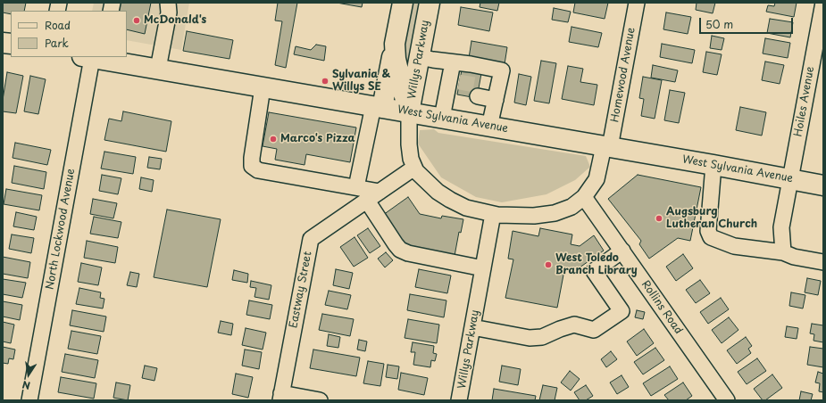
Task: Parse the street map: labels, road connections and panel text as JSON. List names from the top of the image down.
{
  "streets": {
    "main road": ["Willys Parkway", "West Sylvania Avenue"],
    "street": [
      "Homewood Avenue",
      "Hoiles Avenue",
      "North Lockwood Avenue",
      "Eastway Street",
      "Rollins Road"
    ]
  },
  "crossings": [
    ["Willys Parkway", "Homewood Avenue"],
    ["Willys Parkway", "West Sylvania Avenue"],
    ["Homewood Avenue", "West Sylvania Avenue"],
    ["Homewood Avenue", "Eastway Street"],
    ["Homewood Avenue", "Rollins Road"],
    ["Hoiles Avenue", "West Sylvania Avenue"],
    ["West Sylvania Avenue", "North Lockwood Avenue"]
  ],
  "places": [
    "McDonald's",
    "Sylvania & Willys SE",
    "Marco's Pizza",
    "Augsburg Lutheran Church",
    "West Toledo Branch Library"
  ],
  "legend": ["Road", "Park"],
  "scale_bar": "50 m",
  "north": "bottom"
}
